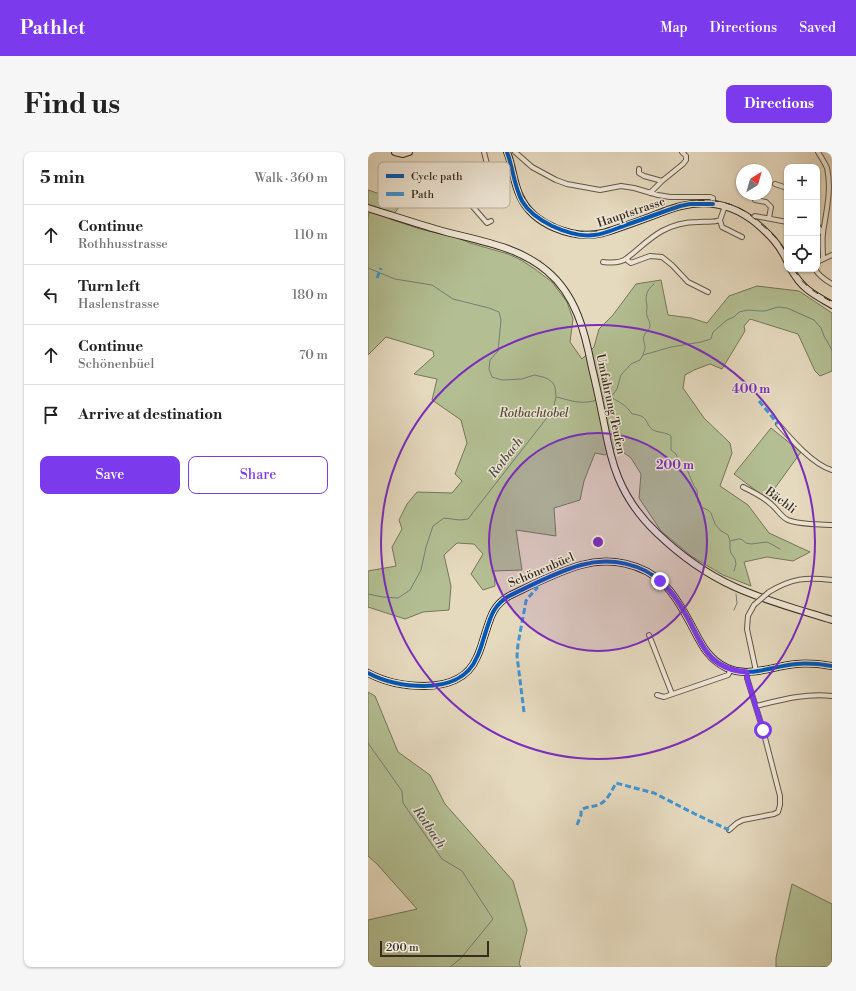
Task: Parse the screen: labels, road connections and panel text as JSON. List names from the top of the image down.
{
  "streets": {
    "street": [
      "Hauptstrasse",
      "Umfahrung Teufen",
      "Bächli",
      "Schönenbüel"
    ]
  },
  "water": ["Rotbach"],
  "parks": ["Rotbachtobel"],
  "legend": ["Cycle path", "Path"],
  "scale_bar": "200 m",
  "north": "top right",
  "page": {
    "header": "Pathlet",
    "nav": ["Map", "Directions", "Saved"],
    "buttons": [
      "Directions",
      ["Save", "Share"]
    ],
    "title": "Find us",
    "heading": ["5 min", "Walk · 360 m"],
    "map_buttons": ["+", "−"],
    "list": [
      ["Continue", "Rothhusstrasse", "110 m"],
      ["Turn left", "Haslenstrasse", "180 m"],
      ["Continue", "Schönenbüel", "70 m"],
      "Arrive at destination"
    ],
    "scale": "200 m"
  },
  "rings": ["400 m", "200 m"]
}
